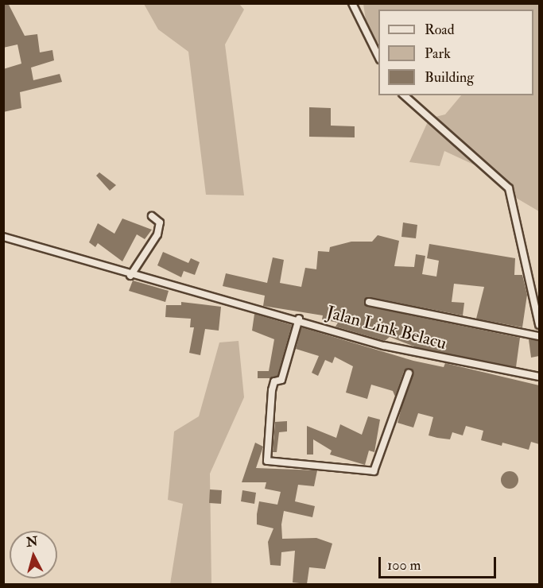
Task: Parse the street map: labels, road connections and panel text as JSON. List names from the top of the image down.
{
  "streets": {
    "street": ["Jalan Link Belacu"]
  },
  "legend": ["Road", "Park", "Building"],
  "scale_bar": "100 m",
  "north": "top"
}
